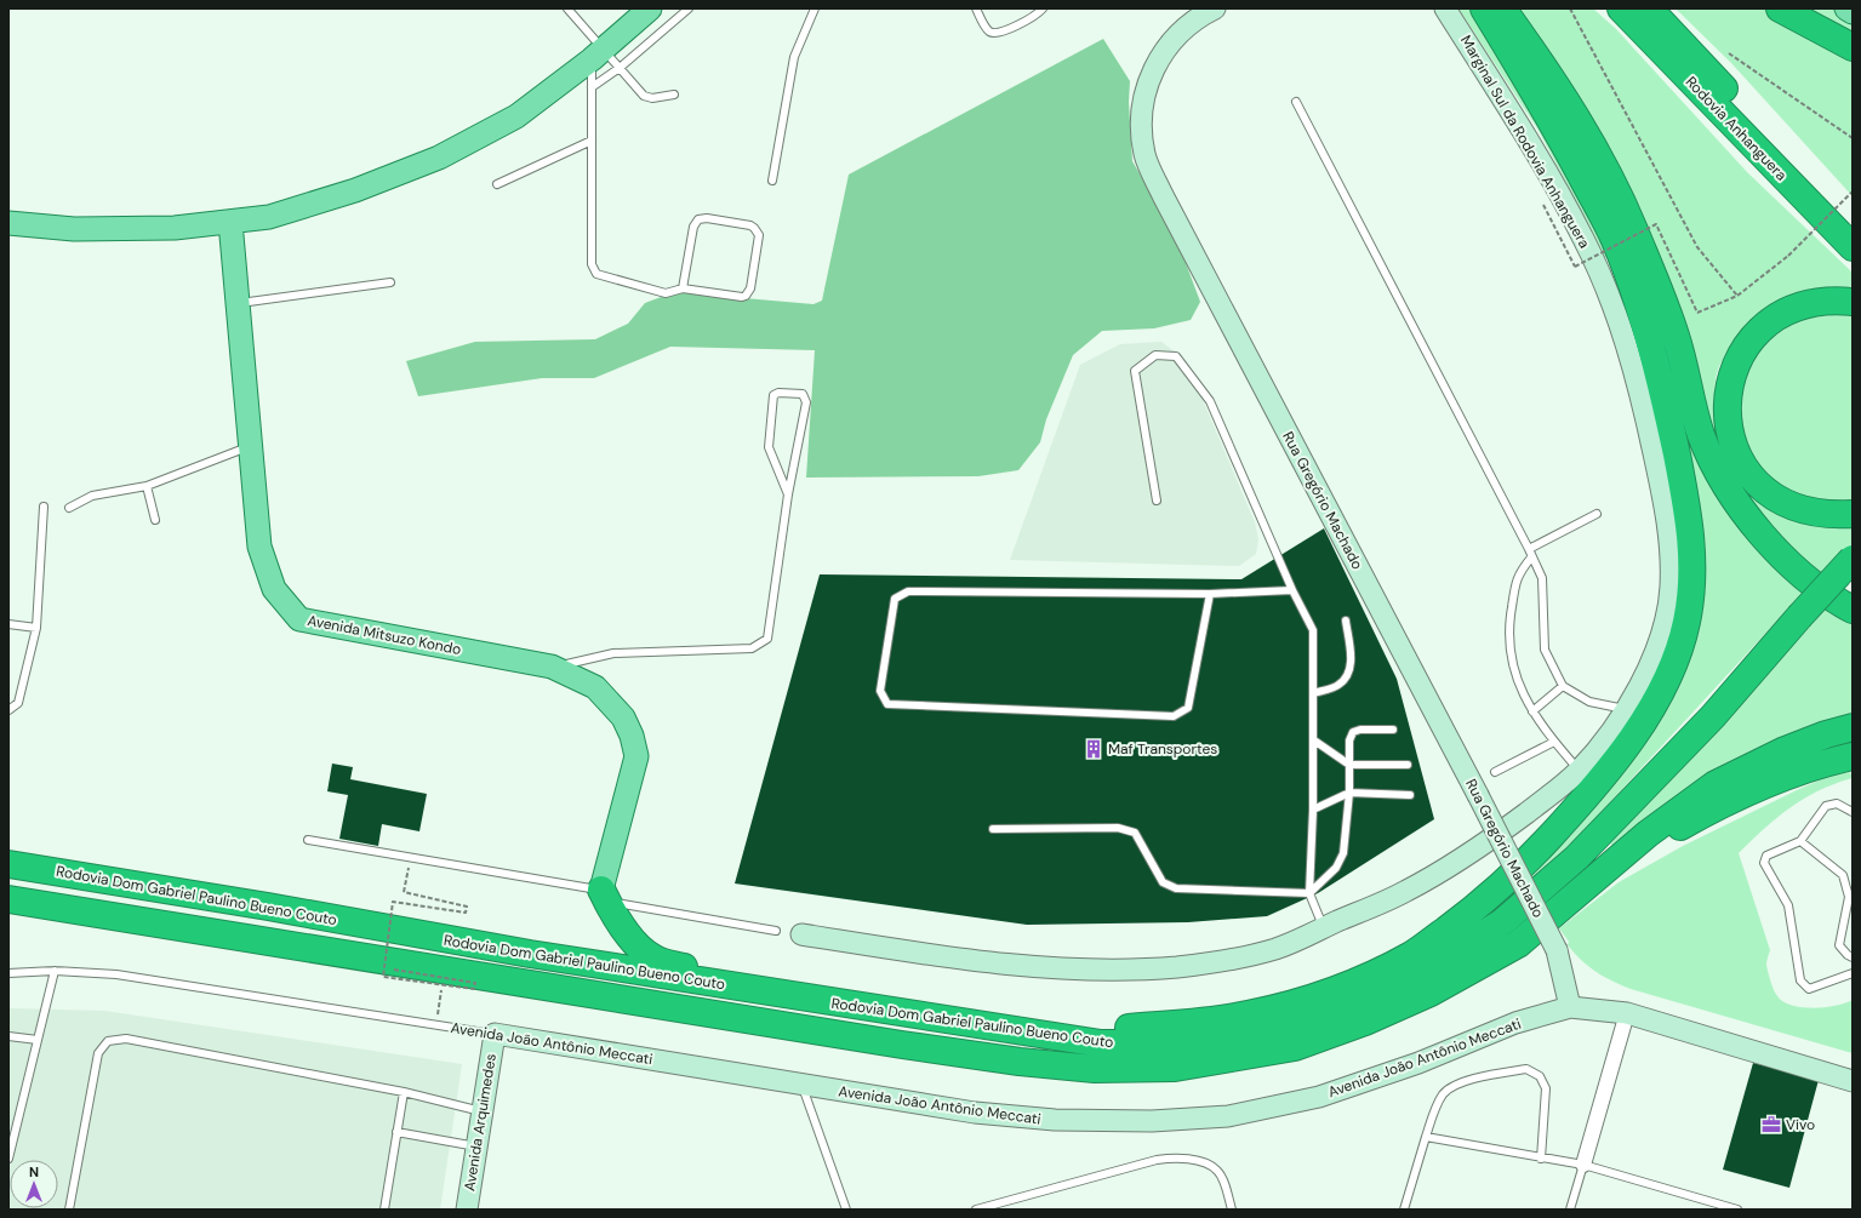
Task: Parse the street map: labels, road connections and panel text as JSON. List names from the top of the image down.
{
  "streets": {
    "highway": ["Rodovia Anhanguera", "Rodovia Dom Gabriel Paulino Bueno Couto"],
    "main road": [
      "Marginal Sul da Rodovia Anhanguera",
      "Rua Gregório Machado",
      "Avenida Mitsuzo Kondo",
      "Avenida João Antônio Meccati",
      "Avenida Arquimedes"
    ]
  },
  "crossings": [
    ["Rua Gregório Machado", "Avenida João Antônio Meccati"],
    ["Avenida João Antônio Meccati", "Avenida Arquimedes"]
  ],
  "places": {
    "building": ["Maf Transportes"],
    "office": ["Vivo"]
  },
  "north": "top"
}
